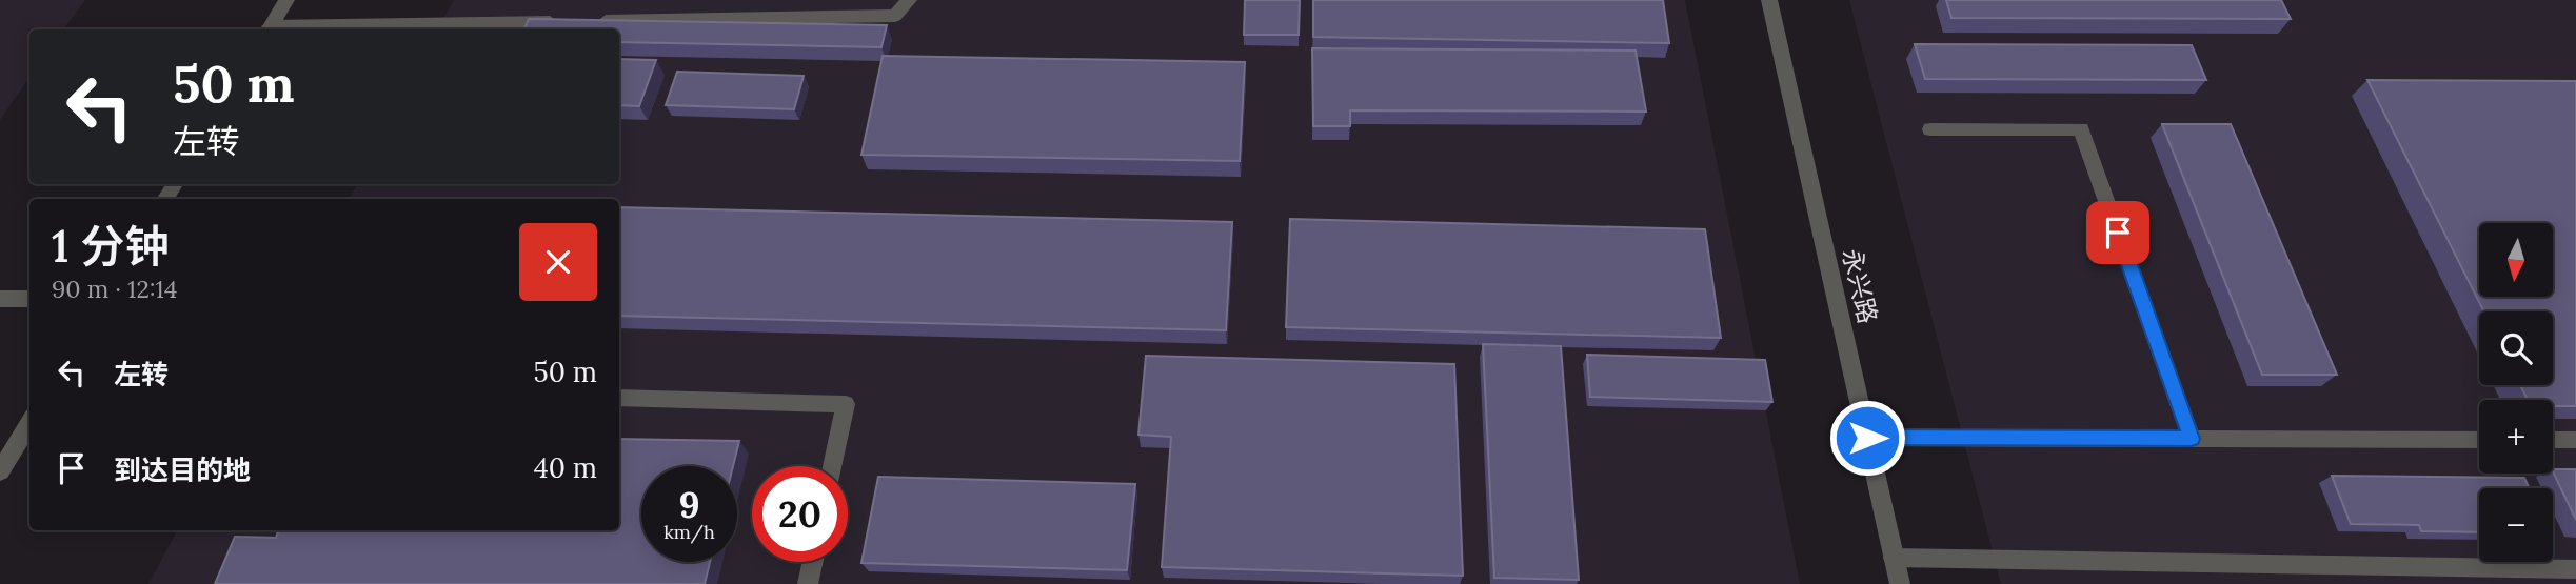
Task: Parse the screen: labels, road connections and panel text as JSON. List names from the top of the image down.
{
  "streets": {
    "street": ["永兴路"]
  },
  "north": "bottom",
  "page": {
    "turn": ["50 m", "左转"],
    "heading": ["1 分钟", "90 m · 12:14"],
    "map_buttons": ["+", "−"],
    "list": [
      {
        "name": "左转",
        "value": "50 m"
      },
      {
        "name": "到达目的地",
        "value": "40 m"
      }
    ],
    "speed": "9 km/h",
    "limit": "20"
  }
}
